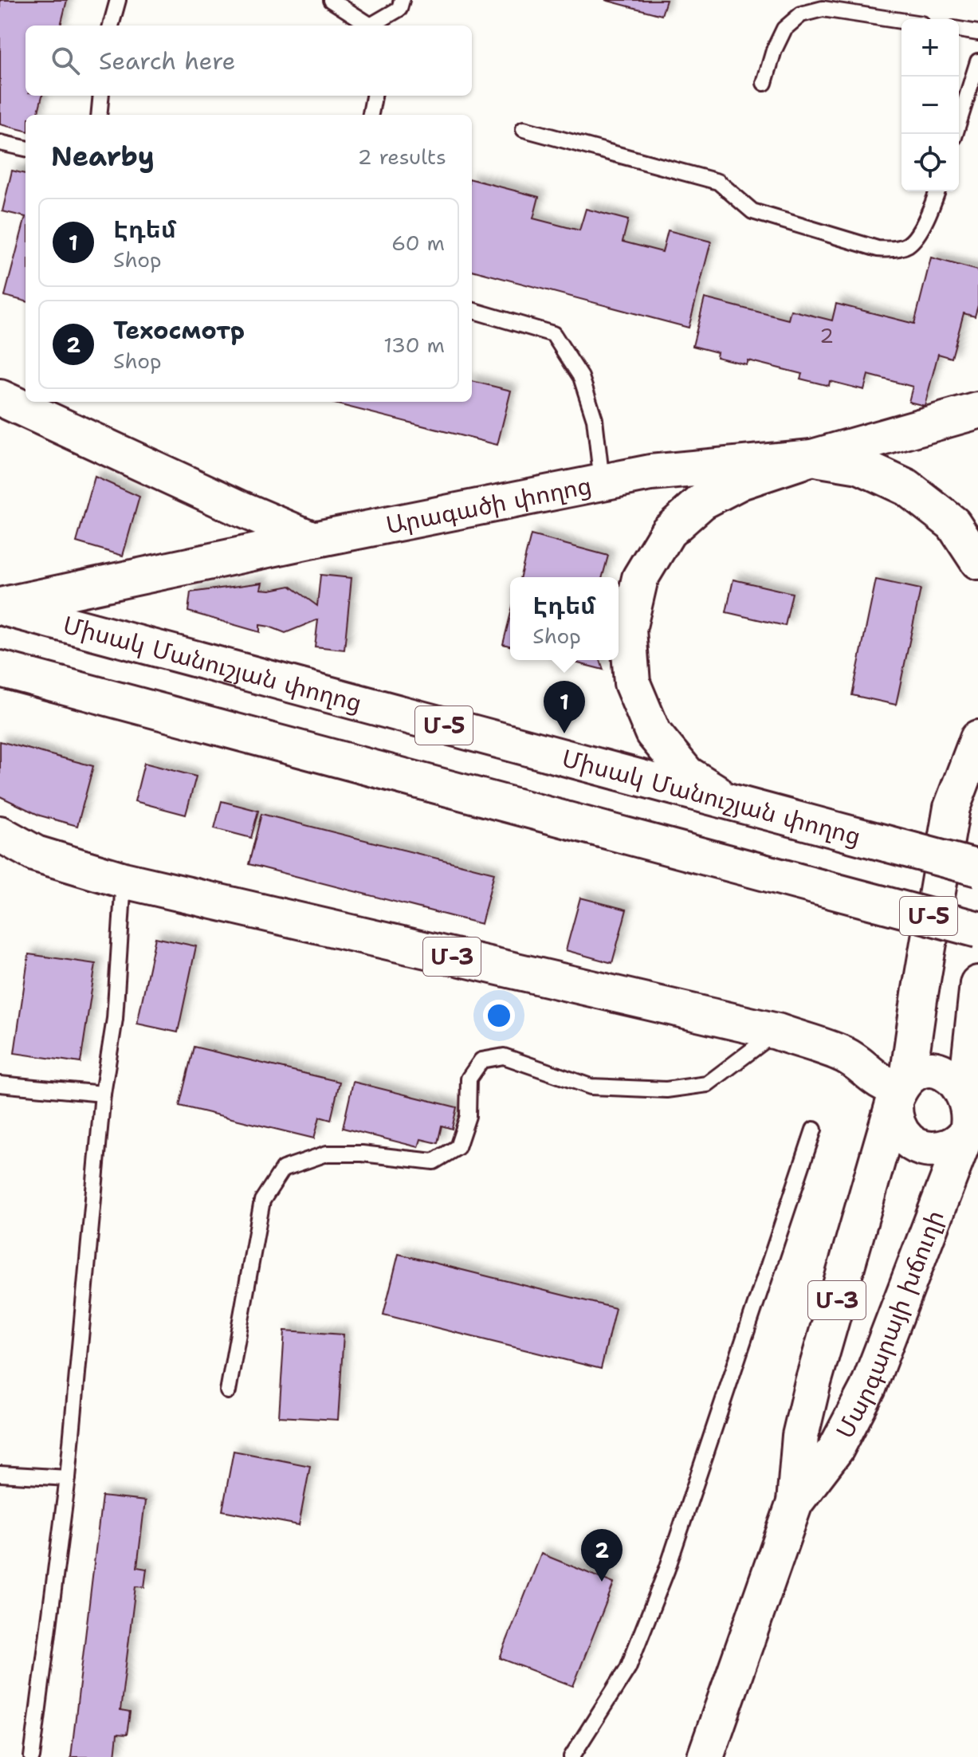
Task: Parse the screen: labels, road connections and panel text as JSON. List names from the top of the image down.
{
  "streets": {
    "main road": [
      "Արագածի փողոց",
      "Միսակ Մանուշյան փողոց",
      "Մ-5",
      "Մ-3",
      "Մարգարայի խճուղի"
    ]
  },
  "crossings": [
    ["Արագածի փողոց", "Միսակ Մանուշյան փողոց"],
    ["Մ-3", "Մարգարայի խճուղի"]
  ],
  "house_numbers": ["2"],
  "page": {
    "map_buttons": ["+", "−"],
    "search": "Search here",
    "heading": ["Nearby", "2 results"],
    "list": [
      {
        "mark": "1",
        "name": "Էդեմ",
        "note": "Shop",
        "value": "60 m"
      },
      {
        "mark": "2",
        "name": "Техосмотр",
        "note": "Shop",
        "value": "130 m"
      }
    ],
    "popup": ["Էդեմ", "Shop"],
    "pins": ["1", "2"]
  }
}
